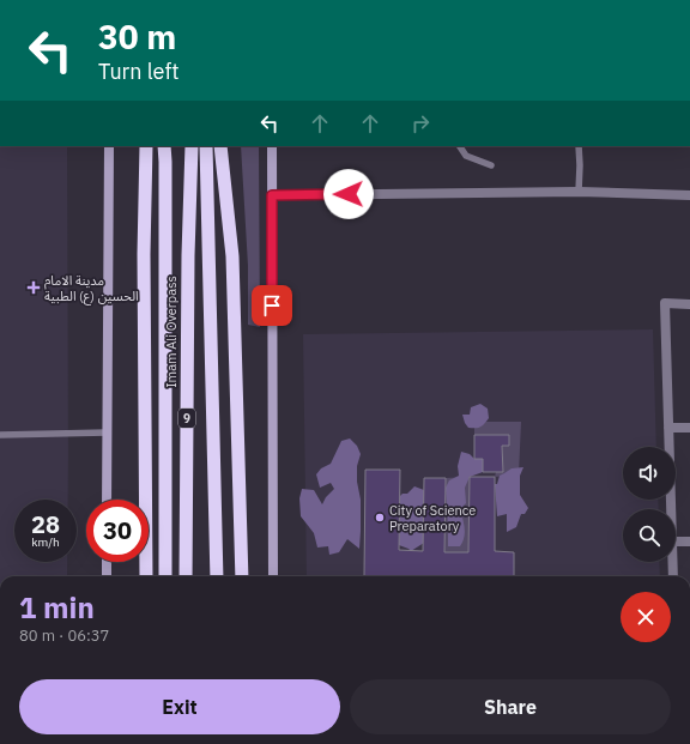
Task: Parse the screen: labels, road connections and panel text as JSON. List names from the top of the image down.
{
  "streets": {
    "highway": ["Imam Ali Overpass", "9"]
  },
  "places": {
    "health": ["مدينة الامام الحسين (ع) الطبية"],
    "other": ["City of Science Preparatory"]
  },
  "page": {
    "turn": ["30 m", "Turn left"],
    "speed": "28 km/h",
    "limit": "30",
    "heading": ["1 min", "80 m · 06:37"],
    "buttons": ["Exit", "Share"]
  }
}
